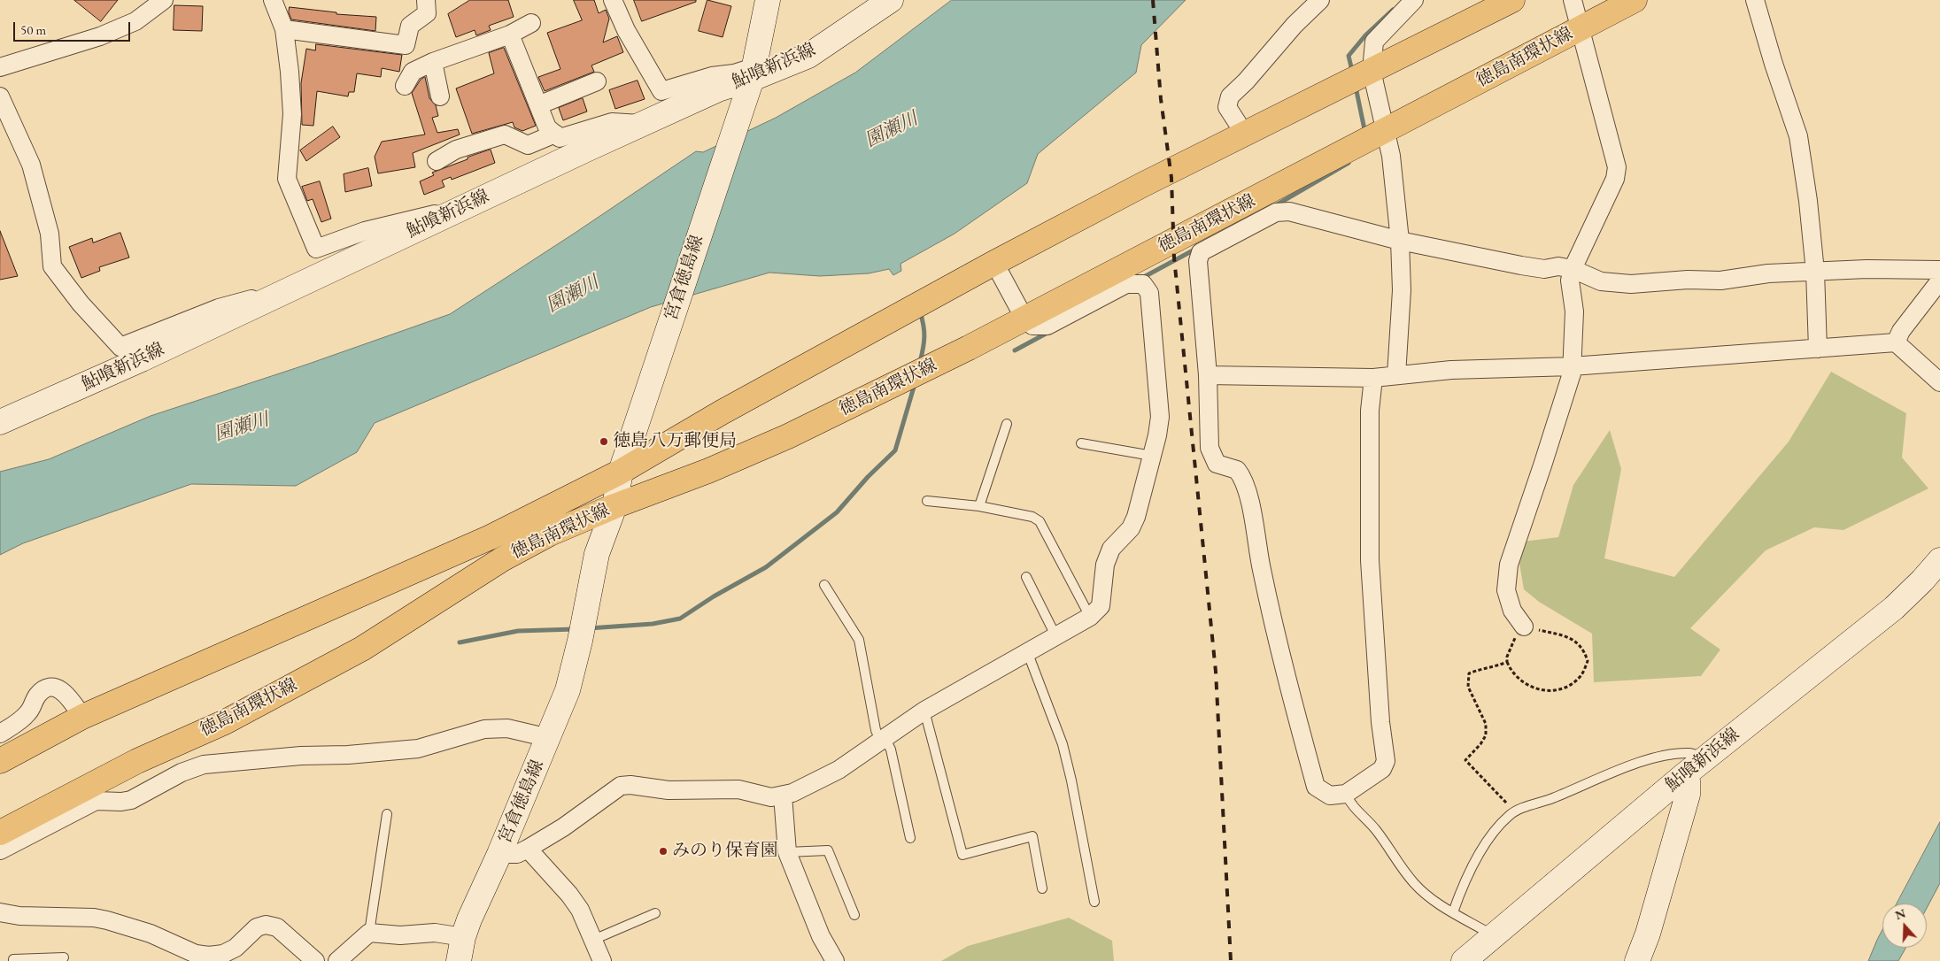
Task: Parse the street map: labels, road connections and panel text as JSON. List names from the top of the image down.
{
  "streets": {
    "highway": ["徳島南環状線"],
    "main road": ["鮎喰新浜線", "宮倉徳島線"]
  },
  "crossings": [
    ["徳島南環状線", "宮倉徳島線"],
    ["鮎喰新浜線", "宮倉徳島線"]
  ],
  "water": ["園瀬川"],
  "places": ["徳島八万郵便局", "みのり保育園"],
  "scale_bar": "50 m",
  "north": "top"
}
